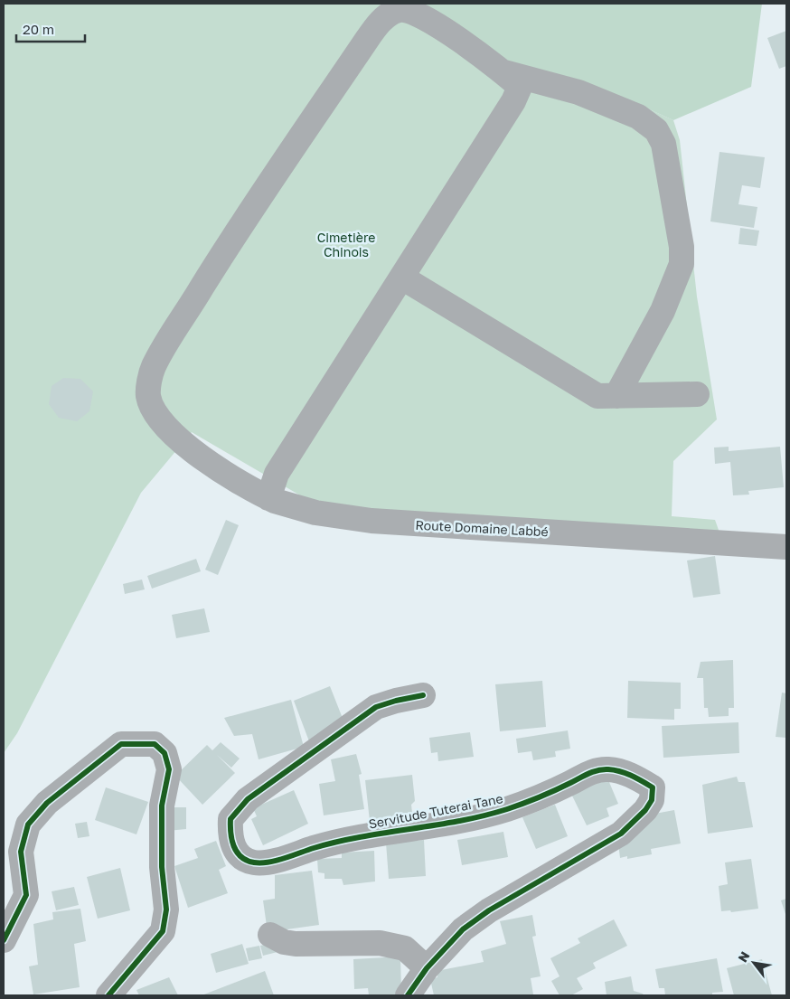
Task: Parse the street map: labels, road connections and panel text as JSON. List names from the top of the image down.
{
  "streets": {
    "street": ["Route Domaine Labbé", "Servitude Tuterai Tane"]
  },
  "parks": ["Cimetière Chinois"],
  "scale_bar": "20 m",
  "north": "top left"
}
